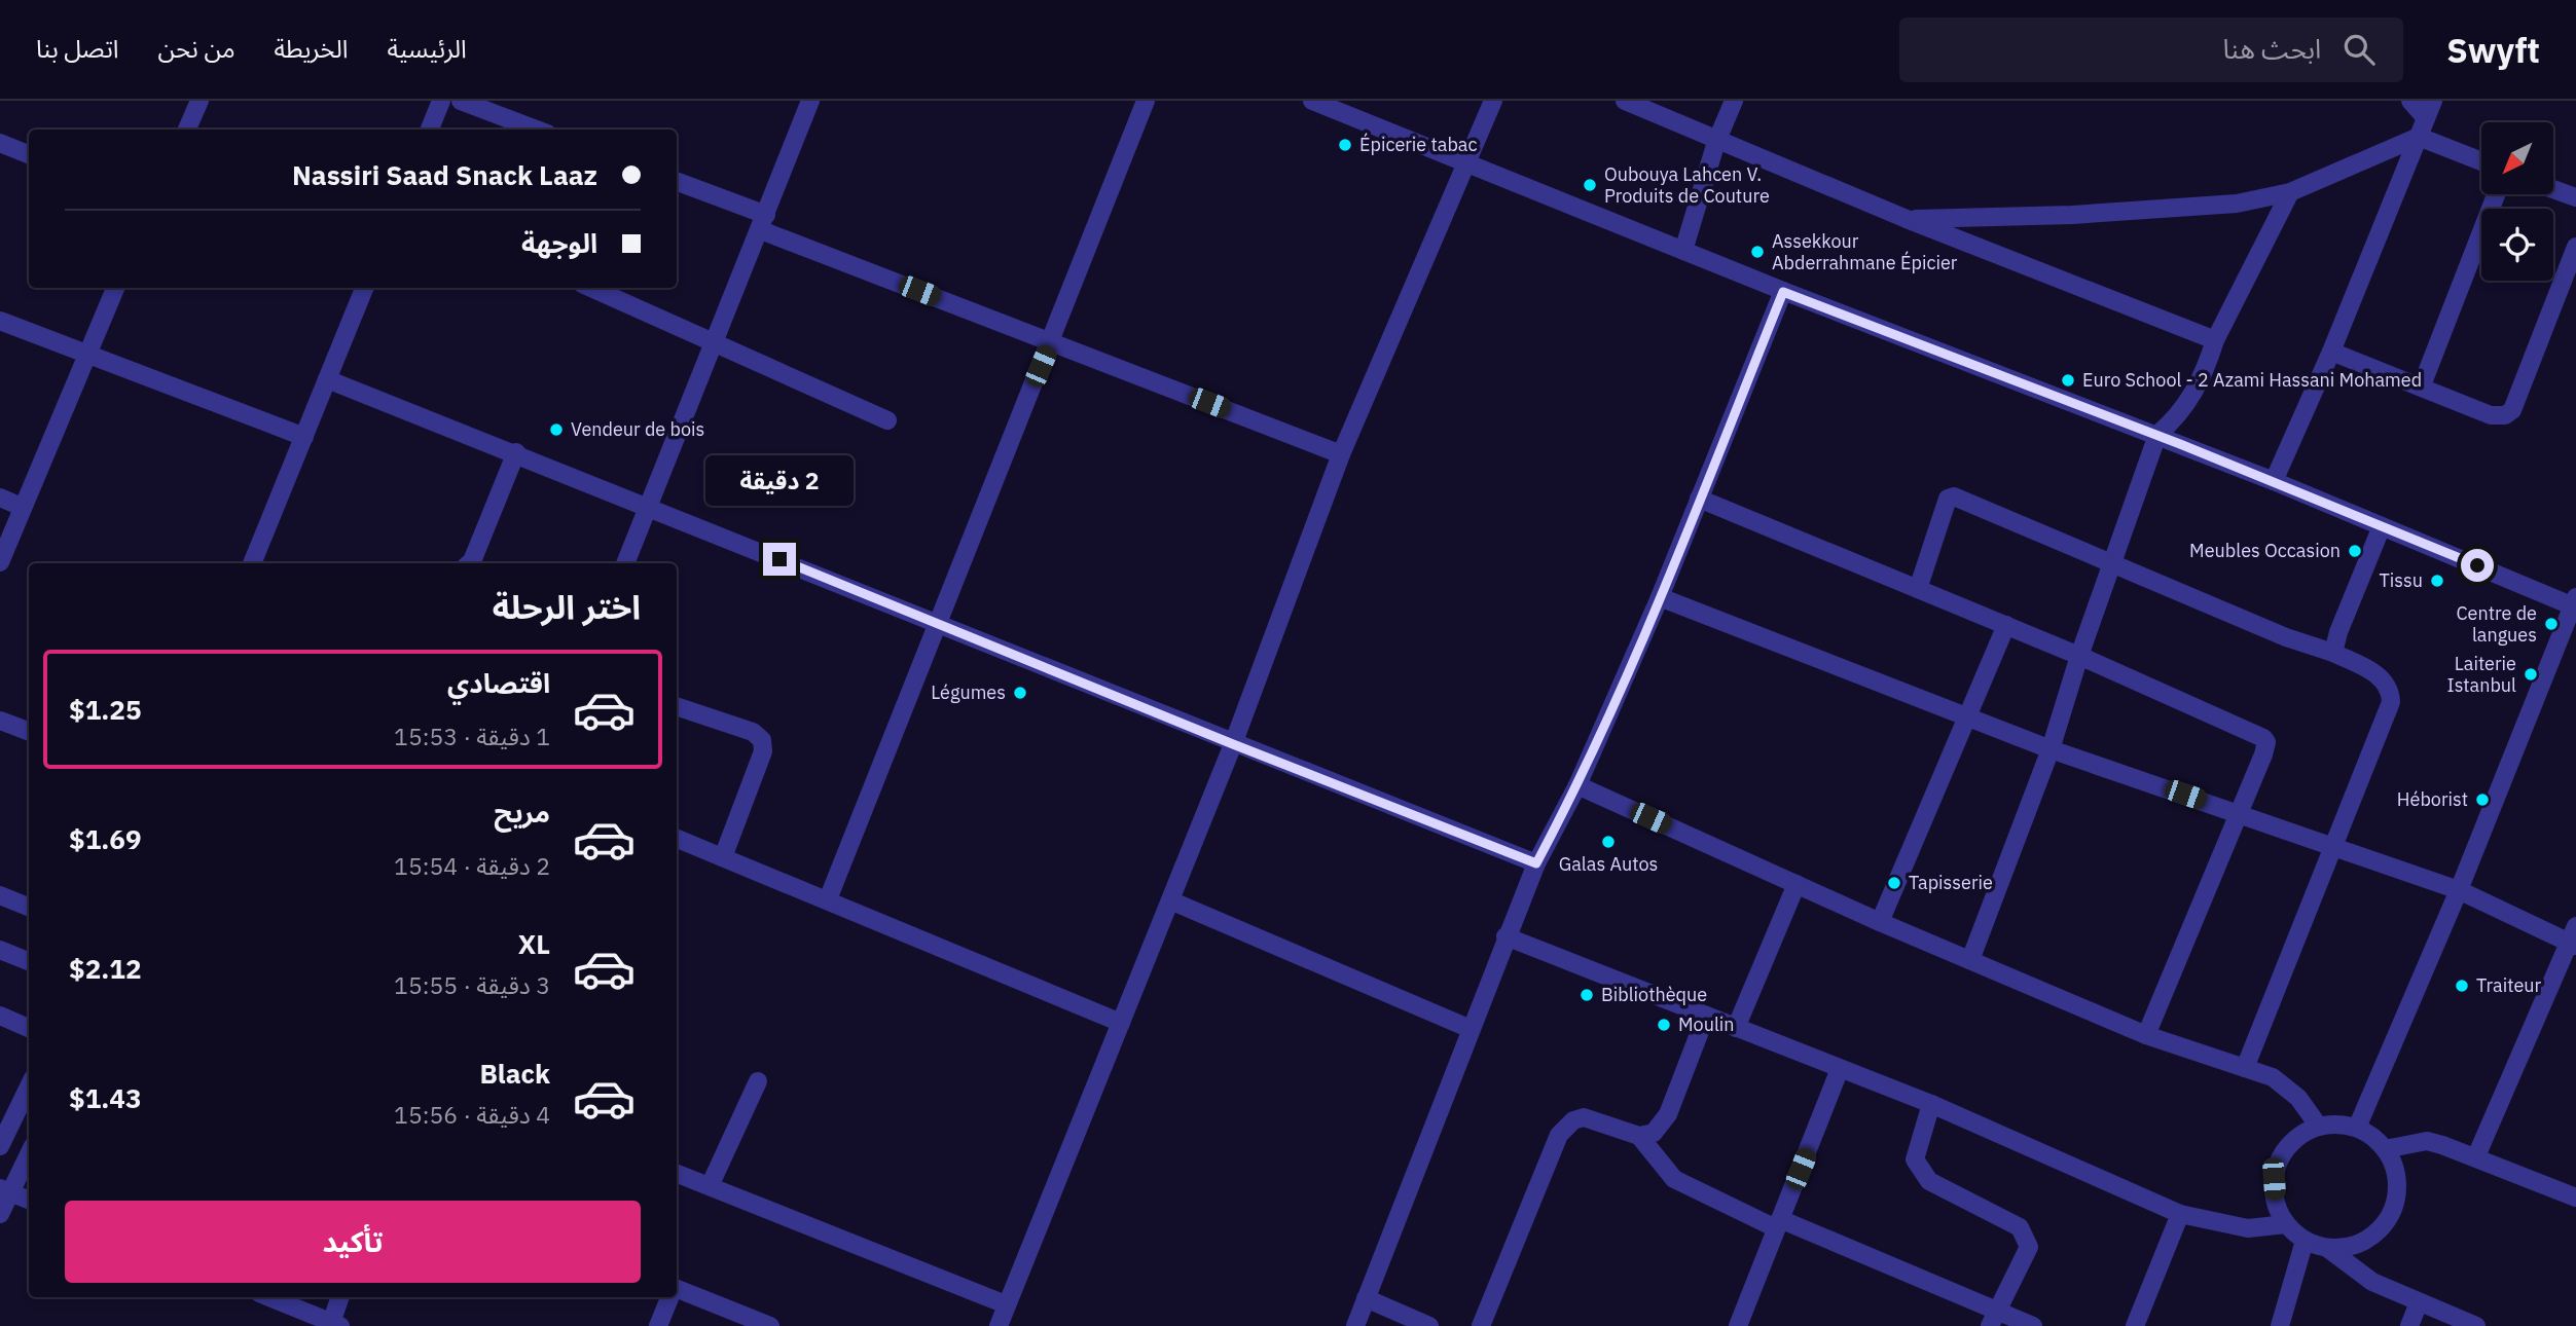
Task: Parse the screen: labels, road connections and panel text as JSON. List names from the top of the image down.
{
  "places": [
    "Épicerie tabac",
    "Oubouya Lahcen V. Produits de Couture",
    "Assekkour Abderrahmane Épicier",
    "Euro School - 2 Azami Hassani Mohamed",
    "Vendeur de bois",
    "Meubles Occasion",
    "Tissu",
    "Centre de langues",
    "Laiterie Istanbul",
    "Légumes",
    "Héborist",
    "Galas Autos",
    "Tapisserie",
    "Traiteur",
    "Bibliothèque",
    "Moulin"
  ],
  "north": "bottom left",
  "page": {
    "header": "Swyft",
    "search": "ابحث هنا",
    "nav": [
      "الرئيسية",
      "الخريطة",
      "من نحن",
      "اتصل بنا"
    ],
    "banner": ["Nassiri Saad Snack Laaz", "الوجهة"],
    "bubble": "2 دقيقة",
    "heading": "اختر الرحلة",
    "list": [
      {
        "name": "اقتصادي",
        "note": "1 دقيقة · 15:53",
        "value": "$1.25"
      },
      {
        "name": "مريح",
        "note": "2 دقيقة · 15:54",
        "value": "$1.69"
      },
      {
        "name": "XL",
        "note": "3 دقيقة · 15:55",
        "value": "$2.12"
      },
      {
        "name": "Black",
        "note": "4 دقيقة · 15:56",
        "value": "$1.43"
      }
    ],
    "buttons": "تأكيد"
  }
}
